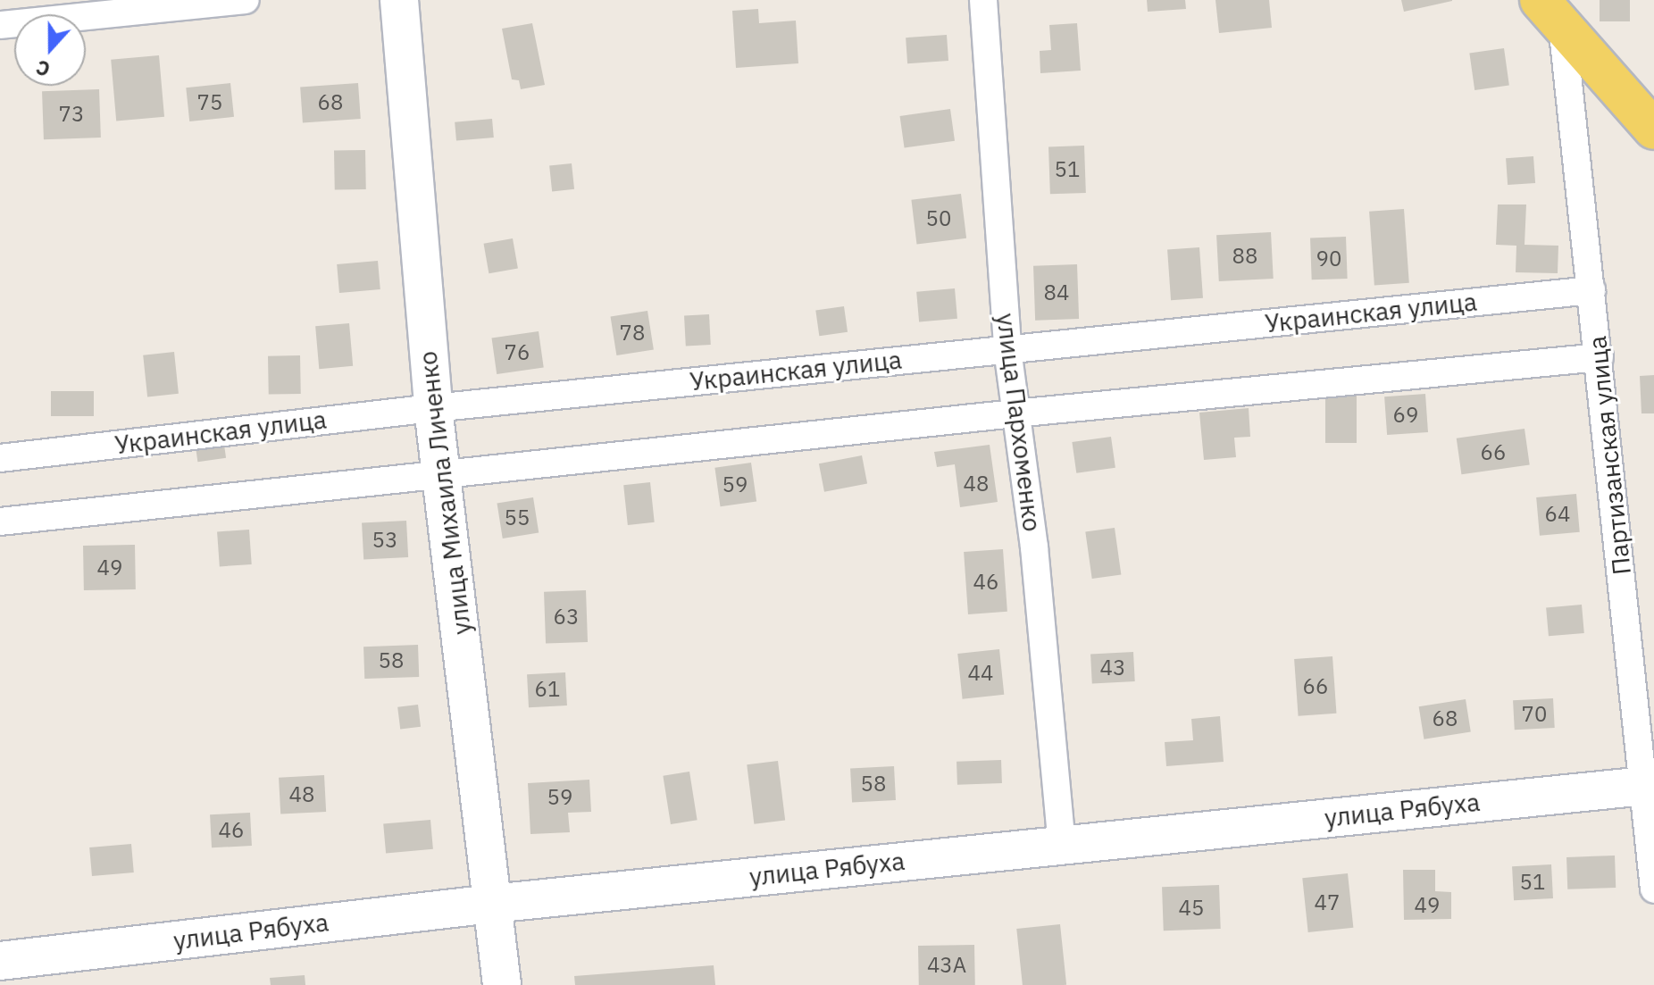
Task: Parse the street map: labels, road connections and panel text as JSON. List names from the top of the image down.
{
  "streets": {
    "main road": ["улица Михаила Личенко", "улица Рябуха"],
    "street": ["Украинская улица", "улица Пархоменко", "Партизанская улица"]
  },
  "crossings": [
    ["Украинская улица", "улица Пархоменко"],
    ["Украинская улица", "Партизанская улица"],
    ["Украинская улица", "улица Михаила Личенко"],
    ["улица Пархоменко", "улица Рябуха"],
    ["Партизанская улица", "улица Рябуха"],
    ["улица Михаила Личенко", "улица Рябуха"]
  ],
  "house_numbers": [
    "75",
    "68",
    "73",
    "51",
    "50",
    "88",
    "90",
    "84",
    "78",
    "76",
    "69",
    "66",
    "48",
    "59",
    "64",
    "55",
    "53",
    "49",
    "46",
    "63",
    "58",
    "43",
    "44",
    "66",
    "61",
    "70",
    "68",
    "58",
    "48",
    "59",
    "46",
    "51",
    "47",
    "49",
    "45",
    "43А"
  ],
  "north": "bottom"
}
